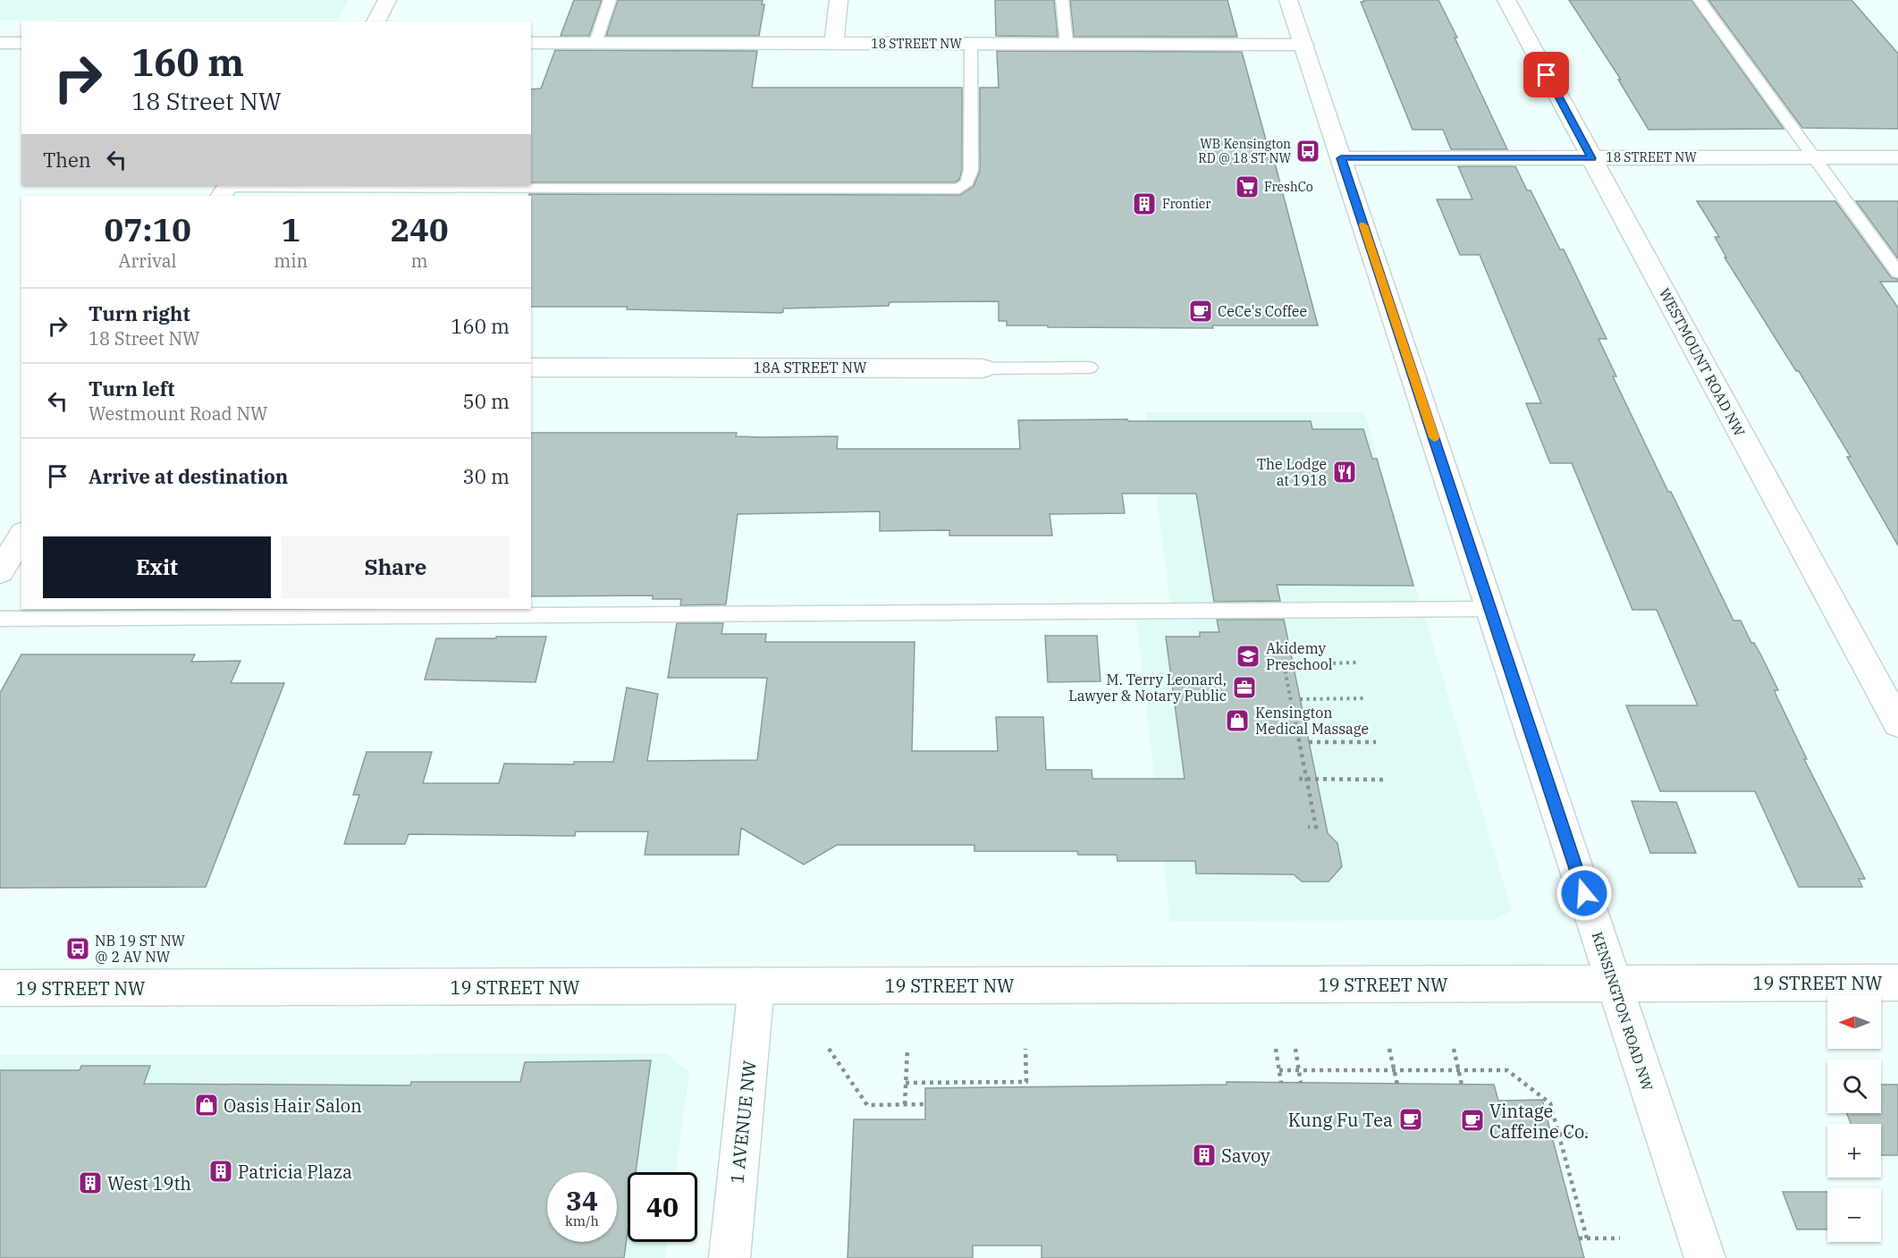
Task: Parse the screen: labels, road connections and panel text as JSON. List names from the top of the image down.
{
  "streets": {
    "street": [
      "18 STREET NW",
      "WESTMOUNT ROAD NW",
      "18A STREET NW",
      "19 STREET NW",
      "KENSINGTON ROAD NW",
      "1 AVENUE NW"
    ]
  },
  "crossings": [
    ["18 STREET NW", "WESTMOUNT ROAD NW"],
    ["18 STREET NW", "KENSINGTON ROAD NW"],
    ["19 STREET NW", "KENSINGTON ROAD NW"],
    ["19 STREET NW", "1 AVENUE NW"]
  ],
  "places": {
    "bus stop": ["WB Kensington RD @ 18 ST NW", "NB 19 ST NW @ 2 AV NW"],
    "supermarket": ["FreshCo"],
    "building": [
      "Frontier",
      "Savoy",
      "Patricia Plaza",
      "West 19th"
    ],
    "cafe": ["CeCe's Coffee", "Kung Fu Tea", "Vintage Caffeine Co."],
    "restaurant": ["The Lodge at 1918"],
    "school or university": ["Akidemy Preschool"],
    "office": ["M. Terry Leonard, Lawyer & Notary Public"],
    "shop": ["Kensington Medical Massage", "Oasis Hair Salon"]
  },
  "north": "left",
  "page": {
    "turn": ["160 m", "18 Street NW"],
    "then": "Then",
    "eta": [
      "07:10",
      "Arrival",
      "1",
      "min",
      "240",
      "m"
    ],
    "list": [
      {
        "name": "Turn right",
        "note": "18 Street NW",
        "value": "160 m"
      },
      {
        "name": "Turn left",
        "note": "Westmount Road NW",
        "value": "50 m"
      },
      {
        "name": "Arrive at destination",
        "value": "30 m"
      }
    ],
    "buttons": ["Exit", "Share"],
    "map_buttons": ["+", "−"],
    "speed": "34 km/h",
    "limit": "40"
  }
}
